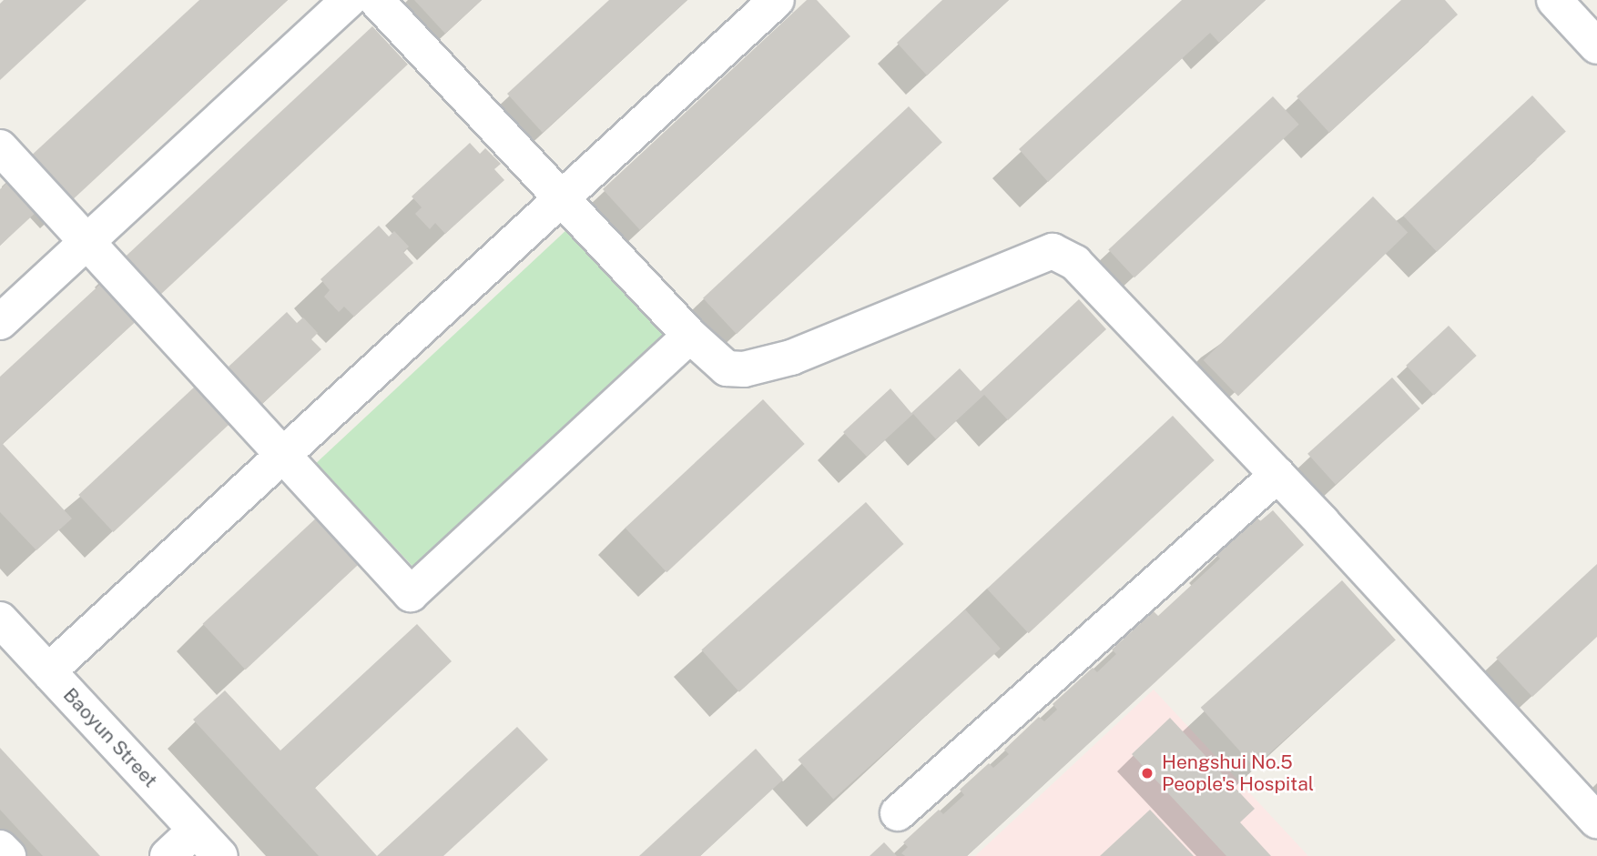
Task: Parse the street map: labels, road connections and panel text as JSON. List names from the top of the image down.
{
  "streets": {
    "street": ["Baoyun Street"]
  },
  "places": ["Hengshui No.5 People's Hospital"]
}
